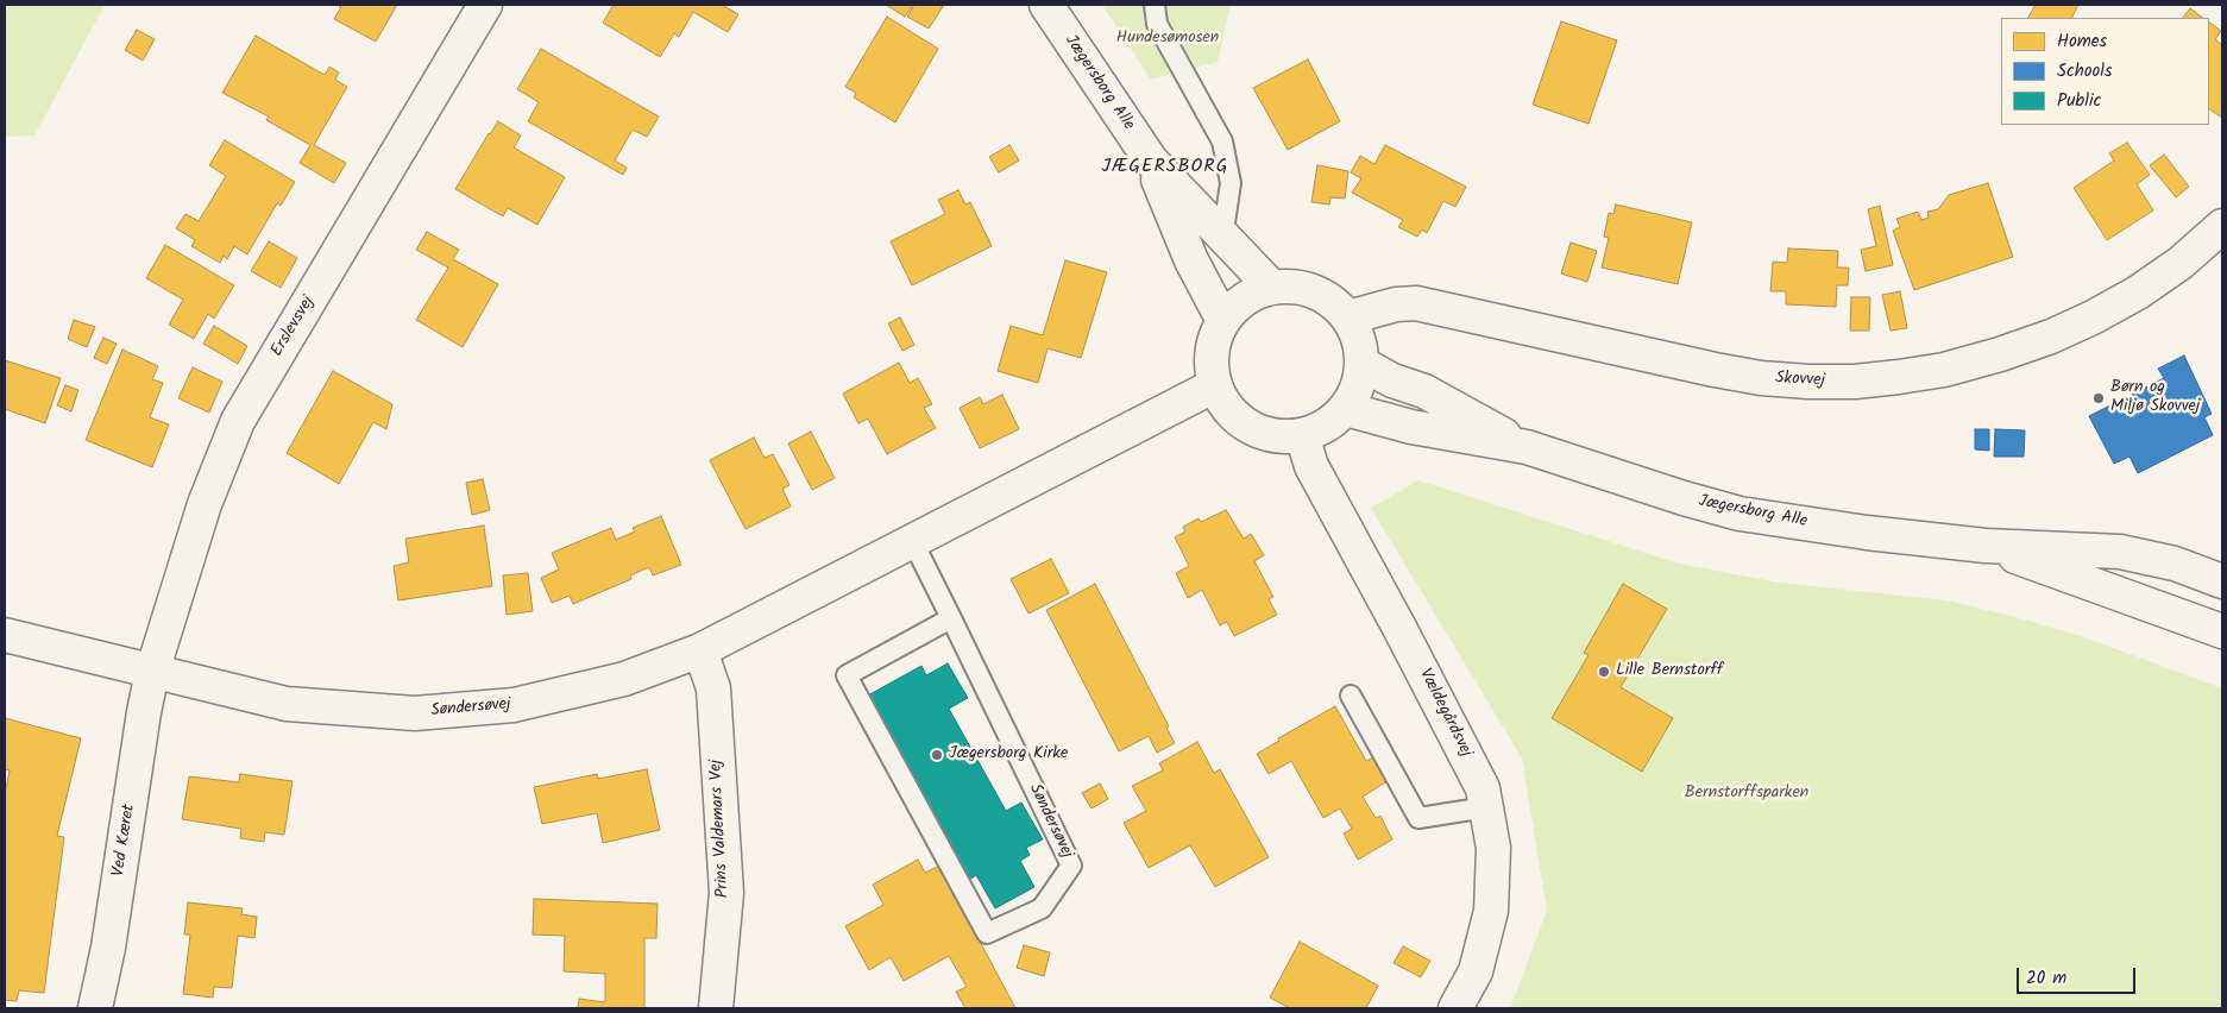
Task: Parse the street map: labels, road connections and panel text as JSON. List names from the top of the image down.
{
  "streets": {
    "street": [
      "Jægersborg Alle",
      "Erslevsvej",
      "Skovvej",
      "Søndersøvej",
      "Vældegårdsvej",
      "Prins Valdemars Vej",
      "Ved Kæret"
    ]
  },
  "crossings": [
    ["Jægersborg Alle", "Skovvej"],
    ["Jægersborg Alle", "Søndersøvej"],
    ["Jægersborg Alle", "Vældegårdsvej"],
    ["Erslevsvej", "Søndersøvej"],
    ["Erslevsvej", "Ved Kæret"],
    ["Skovvej", "Søndersøvej"],
    ["Skovvej", "Vældegårdsvej"],
    ["Søndersøvej", "Vældegårdsvej"],
    ["Søndersøvej", "Prins Valdemars Vej"],
    ["Søndersøvej", "Ved Kæret"]
  ],
  "districts": ["JÆGERSBORG"],
  "parks": ["Hundesømosen", "Bernstorffsparken"],
  "places": ["Børn og Miljø Skovvej", "Lille Bernstorff", "Jægersborg Kirke"],
  "legend": ["Homes", "Schools", "Public"],
  "scale_bar": "20 m"
}
